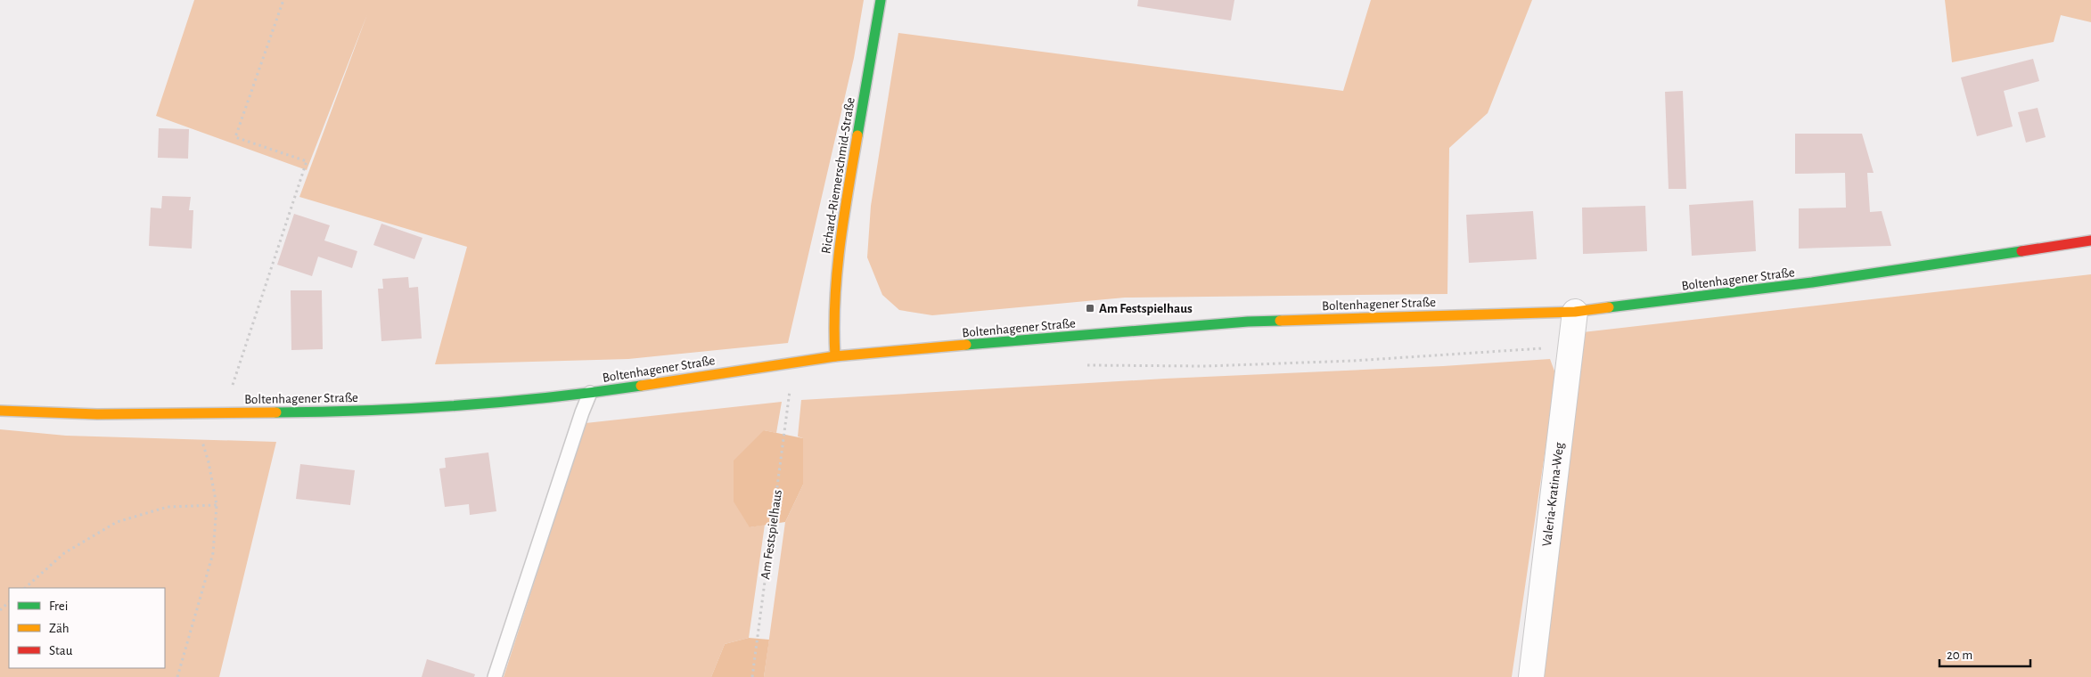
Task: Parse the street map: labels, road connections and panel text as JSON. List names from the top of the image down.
{
  "streets": {
    "street": ["Richard-Riemerschmid-Straße", "Boltenhagener Straße", "Valeria-Kratina-Weg"],
    "path": ["Am Festspielhaus"]
  },
  "crossings": [
    ["Richard-Riemerschmid-Straße", "Boltenhagener Straße"],
    ["Boltenhagener Straße", "Valeria-Kratina-Weg"]
  ],
  "places": {
    "transit": ["Am Festspielhaus"]
  },
  "legend": ["Frei", "Zäh", "Stau"],
  "scale_bar": "20 m"
}
